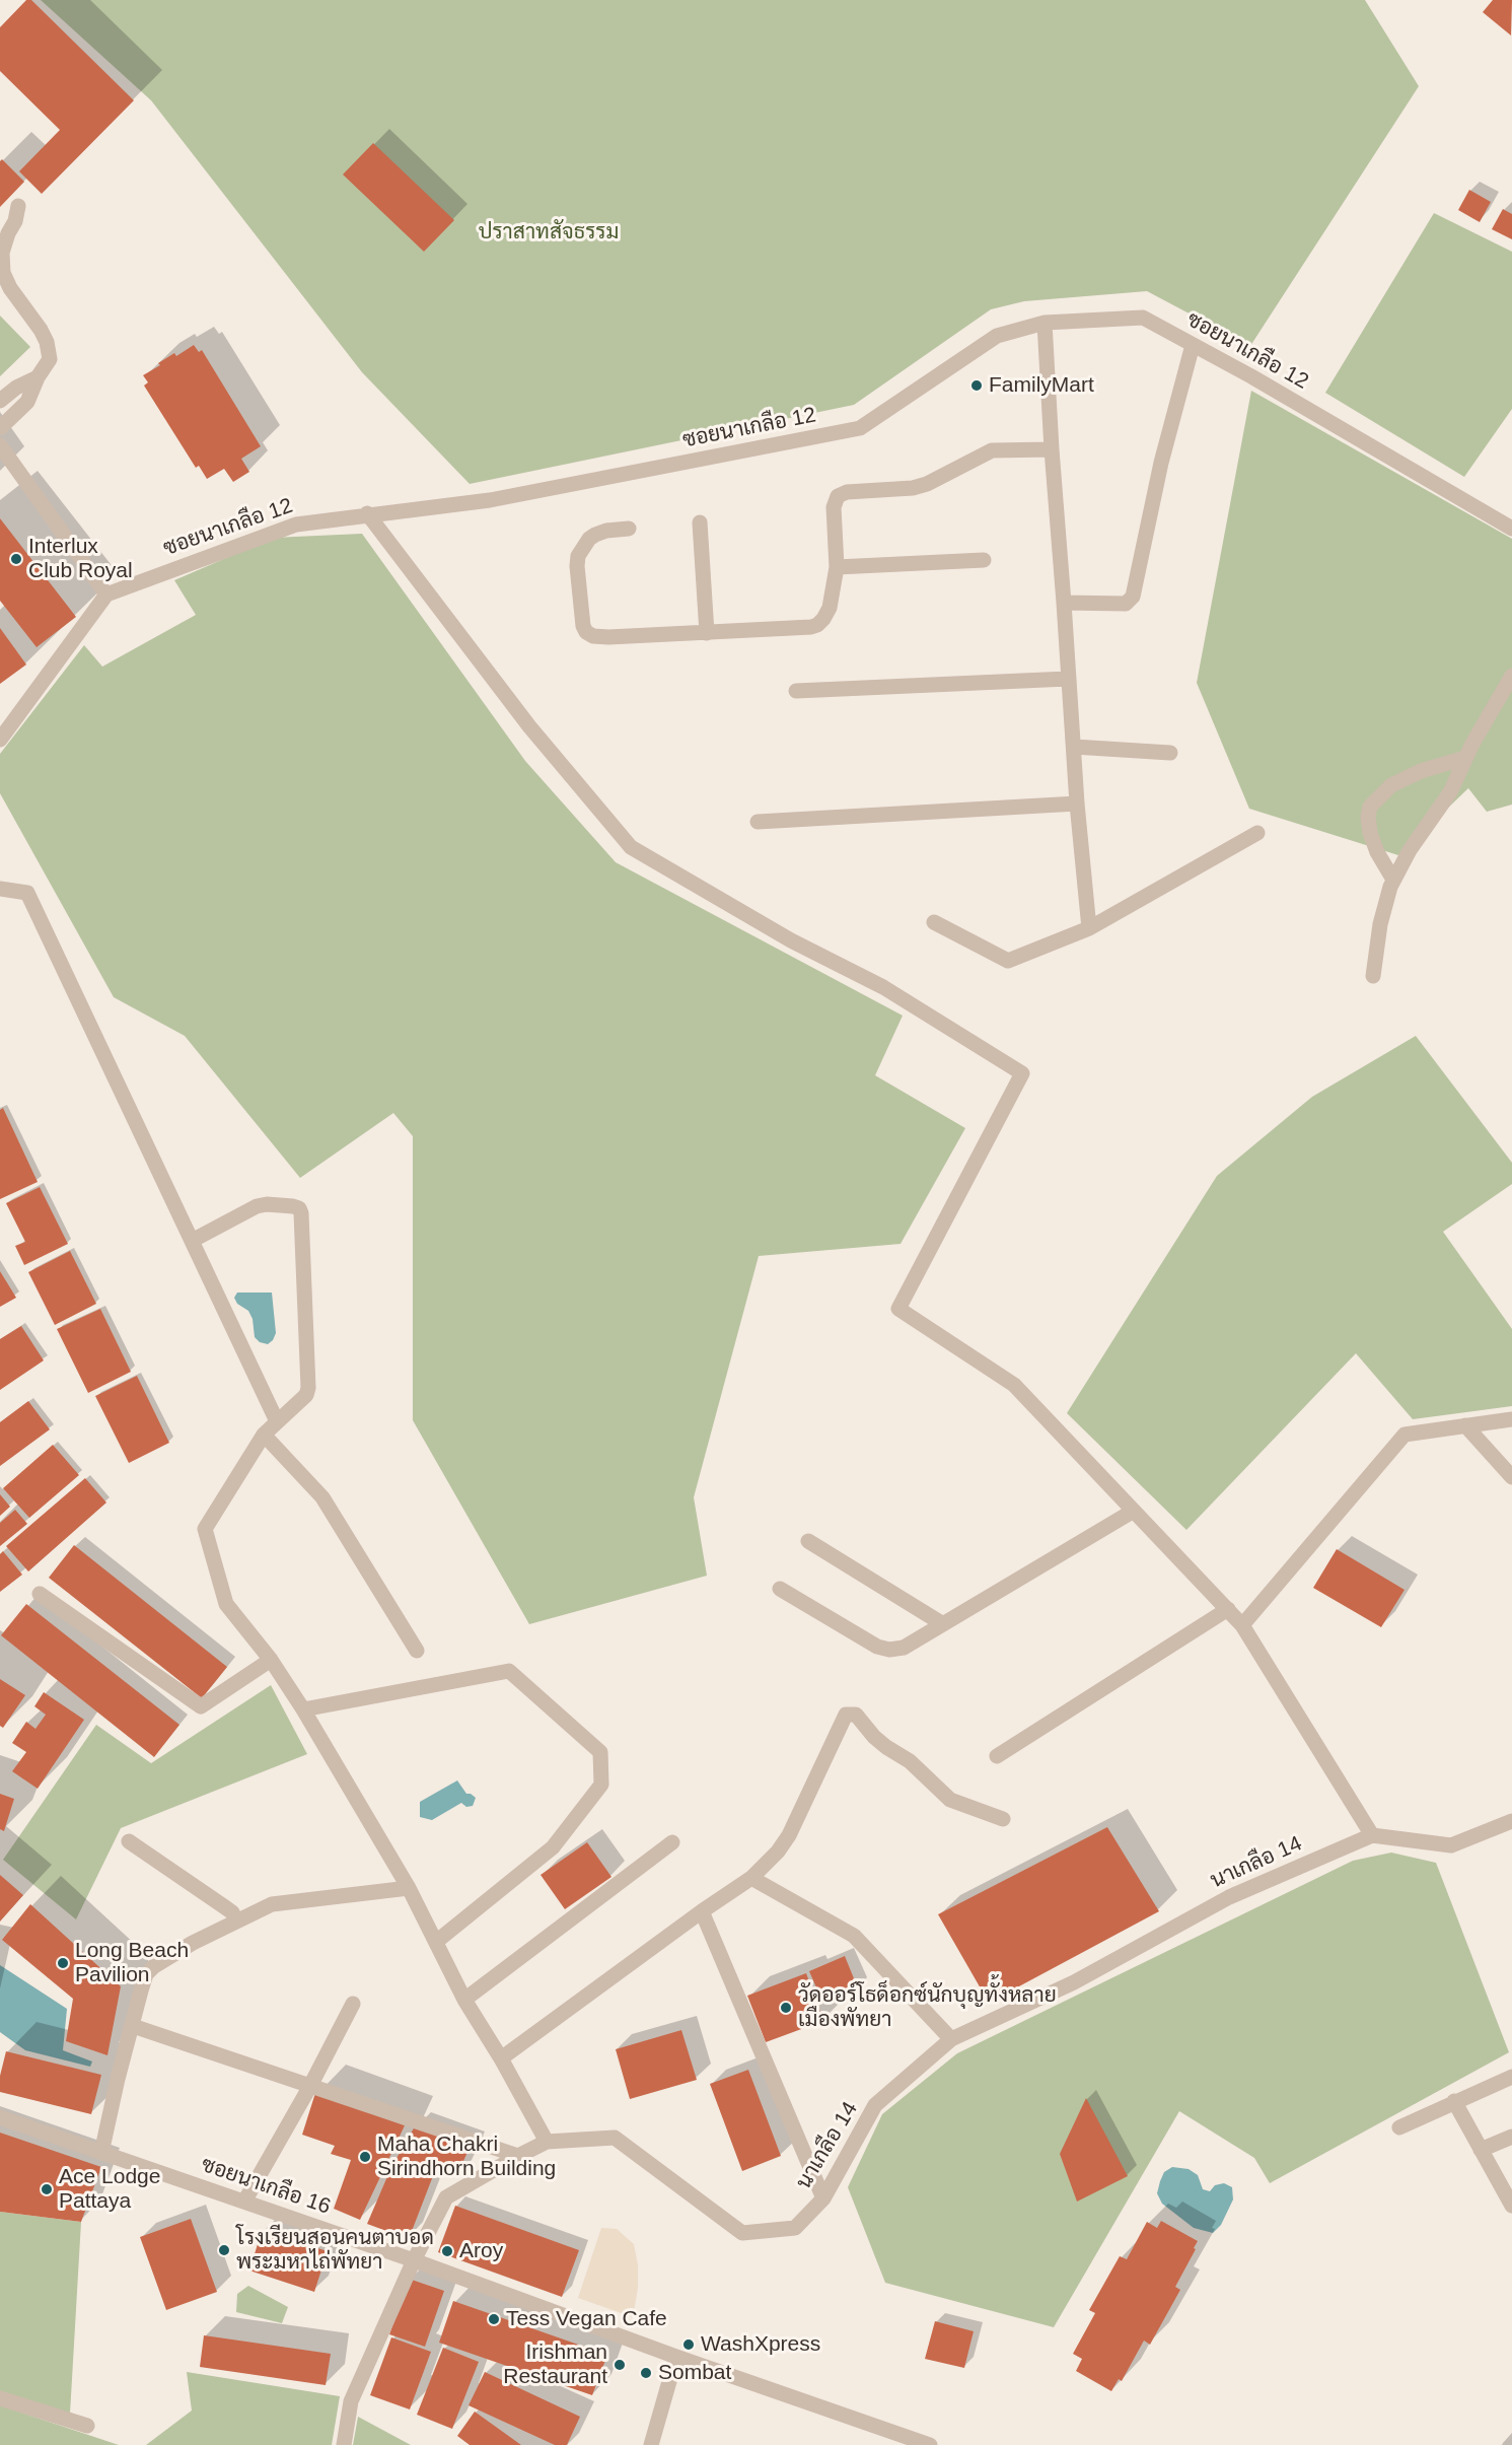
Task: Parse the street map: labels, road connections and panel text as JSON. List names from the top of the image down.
{
  "streets": {
    "street": ["ซอยนาเกลือ 12", "นาเกลือ 14", "ซอยนาเกลือ 16"]
  },
  "crossings": [
    ["นาเกลือ 14", "ซอยนาเกลือ 16"]
  ],
  "parks": ["ปราสาทสัจธรรม"],
  "places": [
    "FamilyMart",
    "Interlux Club Royal",
    "Long Beach Pavilion",
    "วัดออร์โธด็อกซ์นักบุญทั้งหลาย เมืองพัทยา",
    "Maha Chakri Sirindhorn Building",
    "Ace Lodge Pattaya",
    "โรงเรียนสอนคนตาบอด พระมหาไถ่พัทยา",
    "Aroy",
    "Tess Vegan Cafe",
    "WashXpress",
    "Irishman Restaurant",
    "Sombat"
  ]
}
